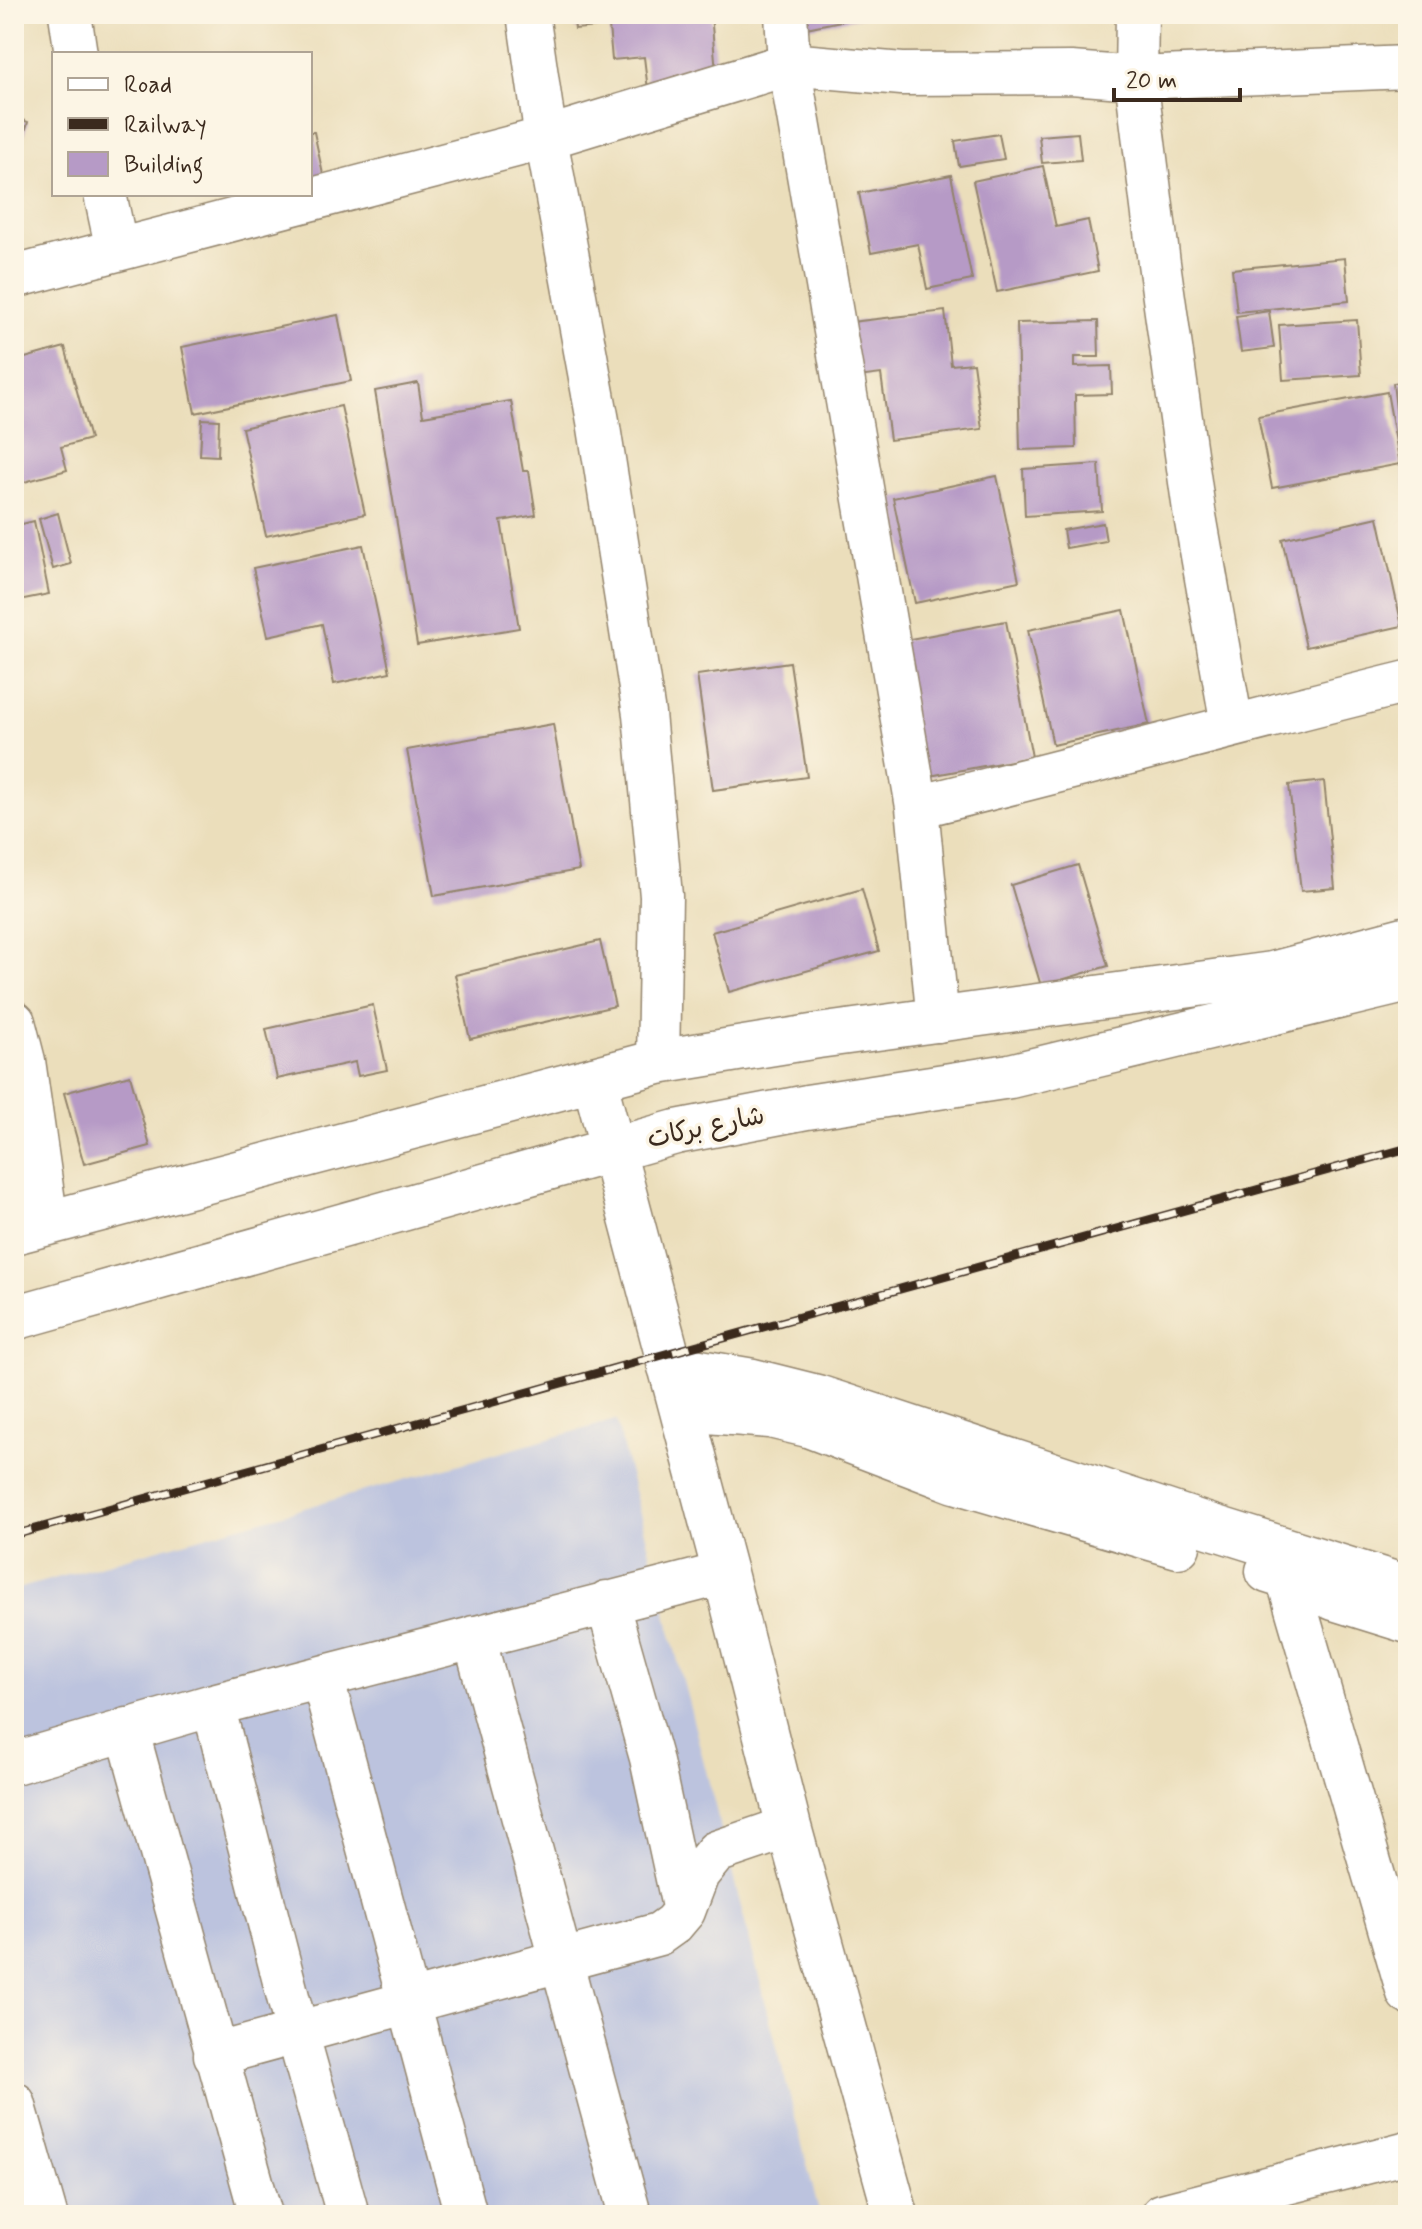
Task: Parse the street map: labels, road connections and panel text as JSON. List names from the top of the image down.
{
  "streets": {
    "main road": ["شارع بركات"]
  },
  "legend": ["Road", "Railway", "Building"],
  "scale_bar": "20 m"
}
